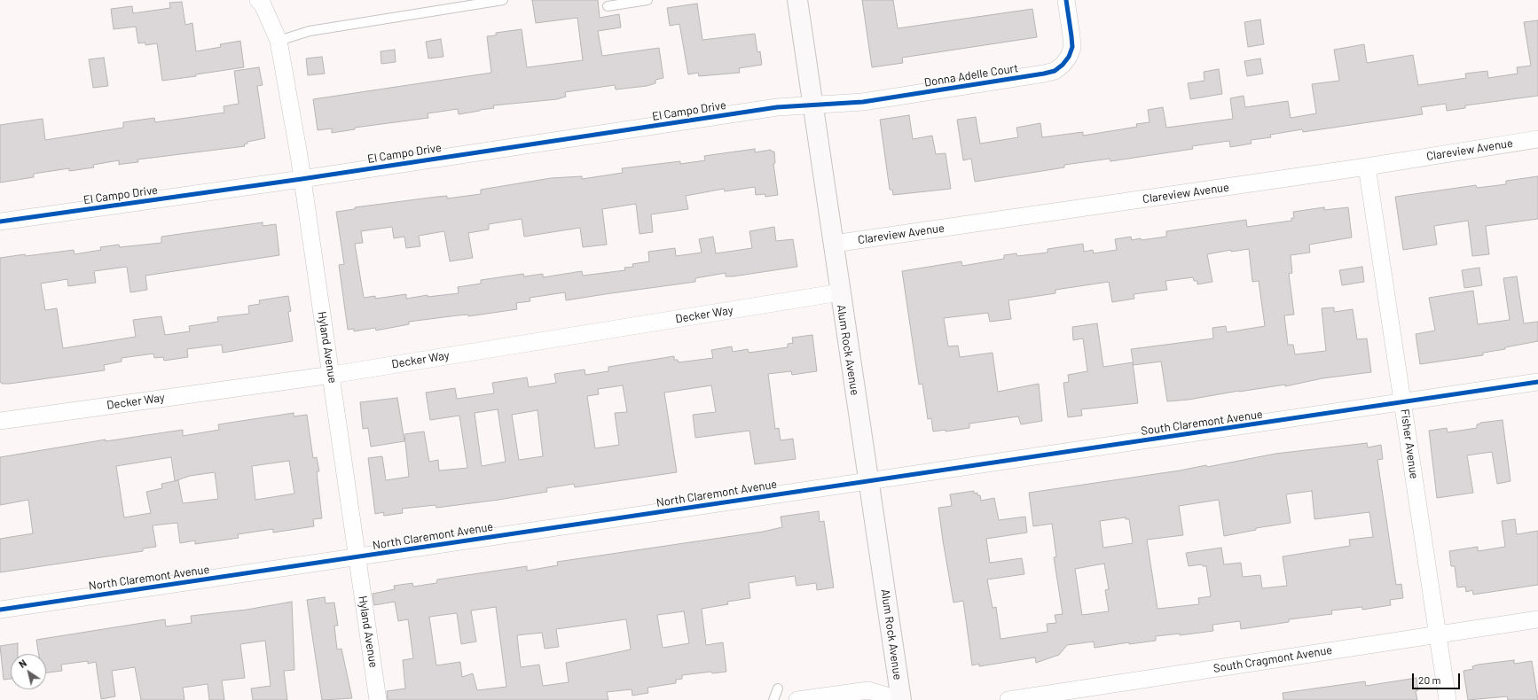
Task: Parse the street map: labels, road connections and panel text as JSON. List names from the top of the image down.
{
  "streets": {
    "main road": ["Alum Rock Avenue"],
    "street": [
      "Donna Adelle Court",
      "El Campo Drive",
      "Clareview Avenue",
      "Decker Way",
      "Hyland Avenue",
      "South Claremont Avenue",
      "Fisher Avenue",
      "North Claremont Avenue",
      "South Cragmont Avenue"
    ]
  },
  "crossings": [
    ["Donna Adelle Court", "El Campo Drive"],
    ["Donna Adelle Court", "Alum Rock Avenue"],
    ["El Campo Drive", "Hyland Avenue"],
    ["El Campo Drive", "Alum Rock Avenue"],
    ["Clareview Avenue", "Alum Rock Avenue"],
    ["Clareview Avenue", "Fisher Avenue"],
    ["Decker Way", "Hyland Avenue"],
    ["Decker Way", "Alum Rock Avenue"],
    ["Hyland Avenue", "North Claremont Avenue"],
    ["Alum Rock Avenue", "South Claremont Avenue"],
    ["Alum Rock Avenue", "North Claremont Avenue"],
    ["South Claremont Avenue", "Fisher Avenue"],
    ["South Claremont Avenue", "North Claremont Avenue"],
    ["Fisher Avenue", "South Cragmont Avenue"]
  ],
  "scale_bar": "20 m",
  "north": "top left"
}
